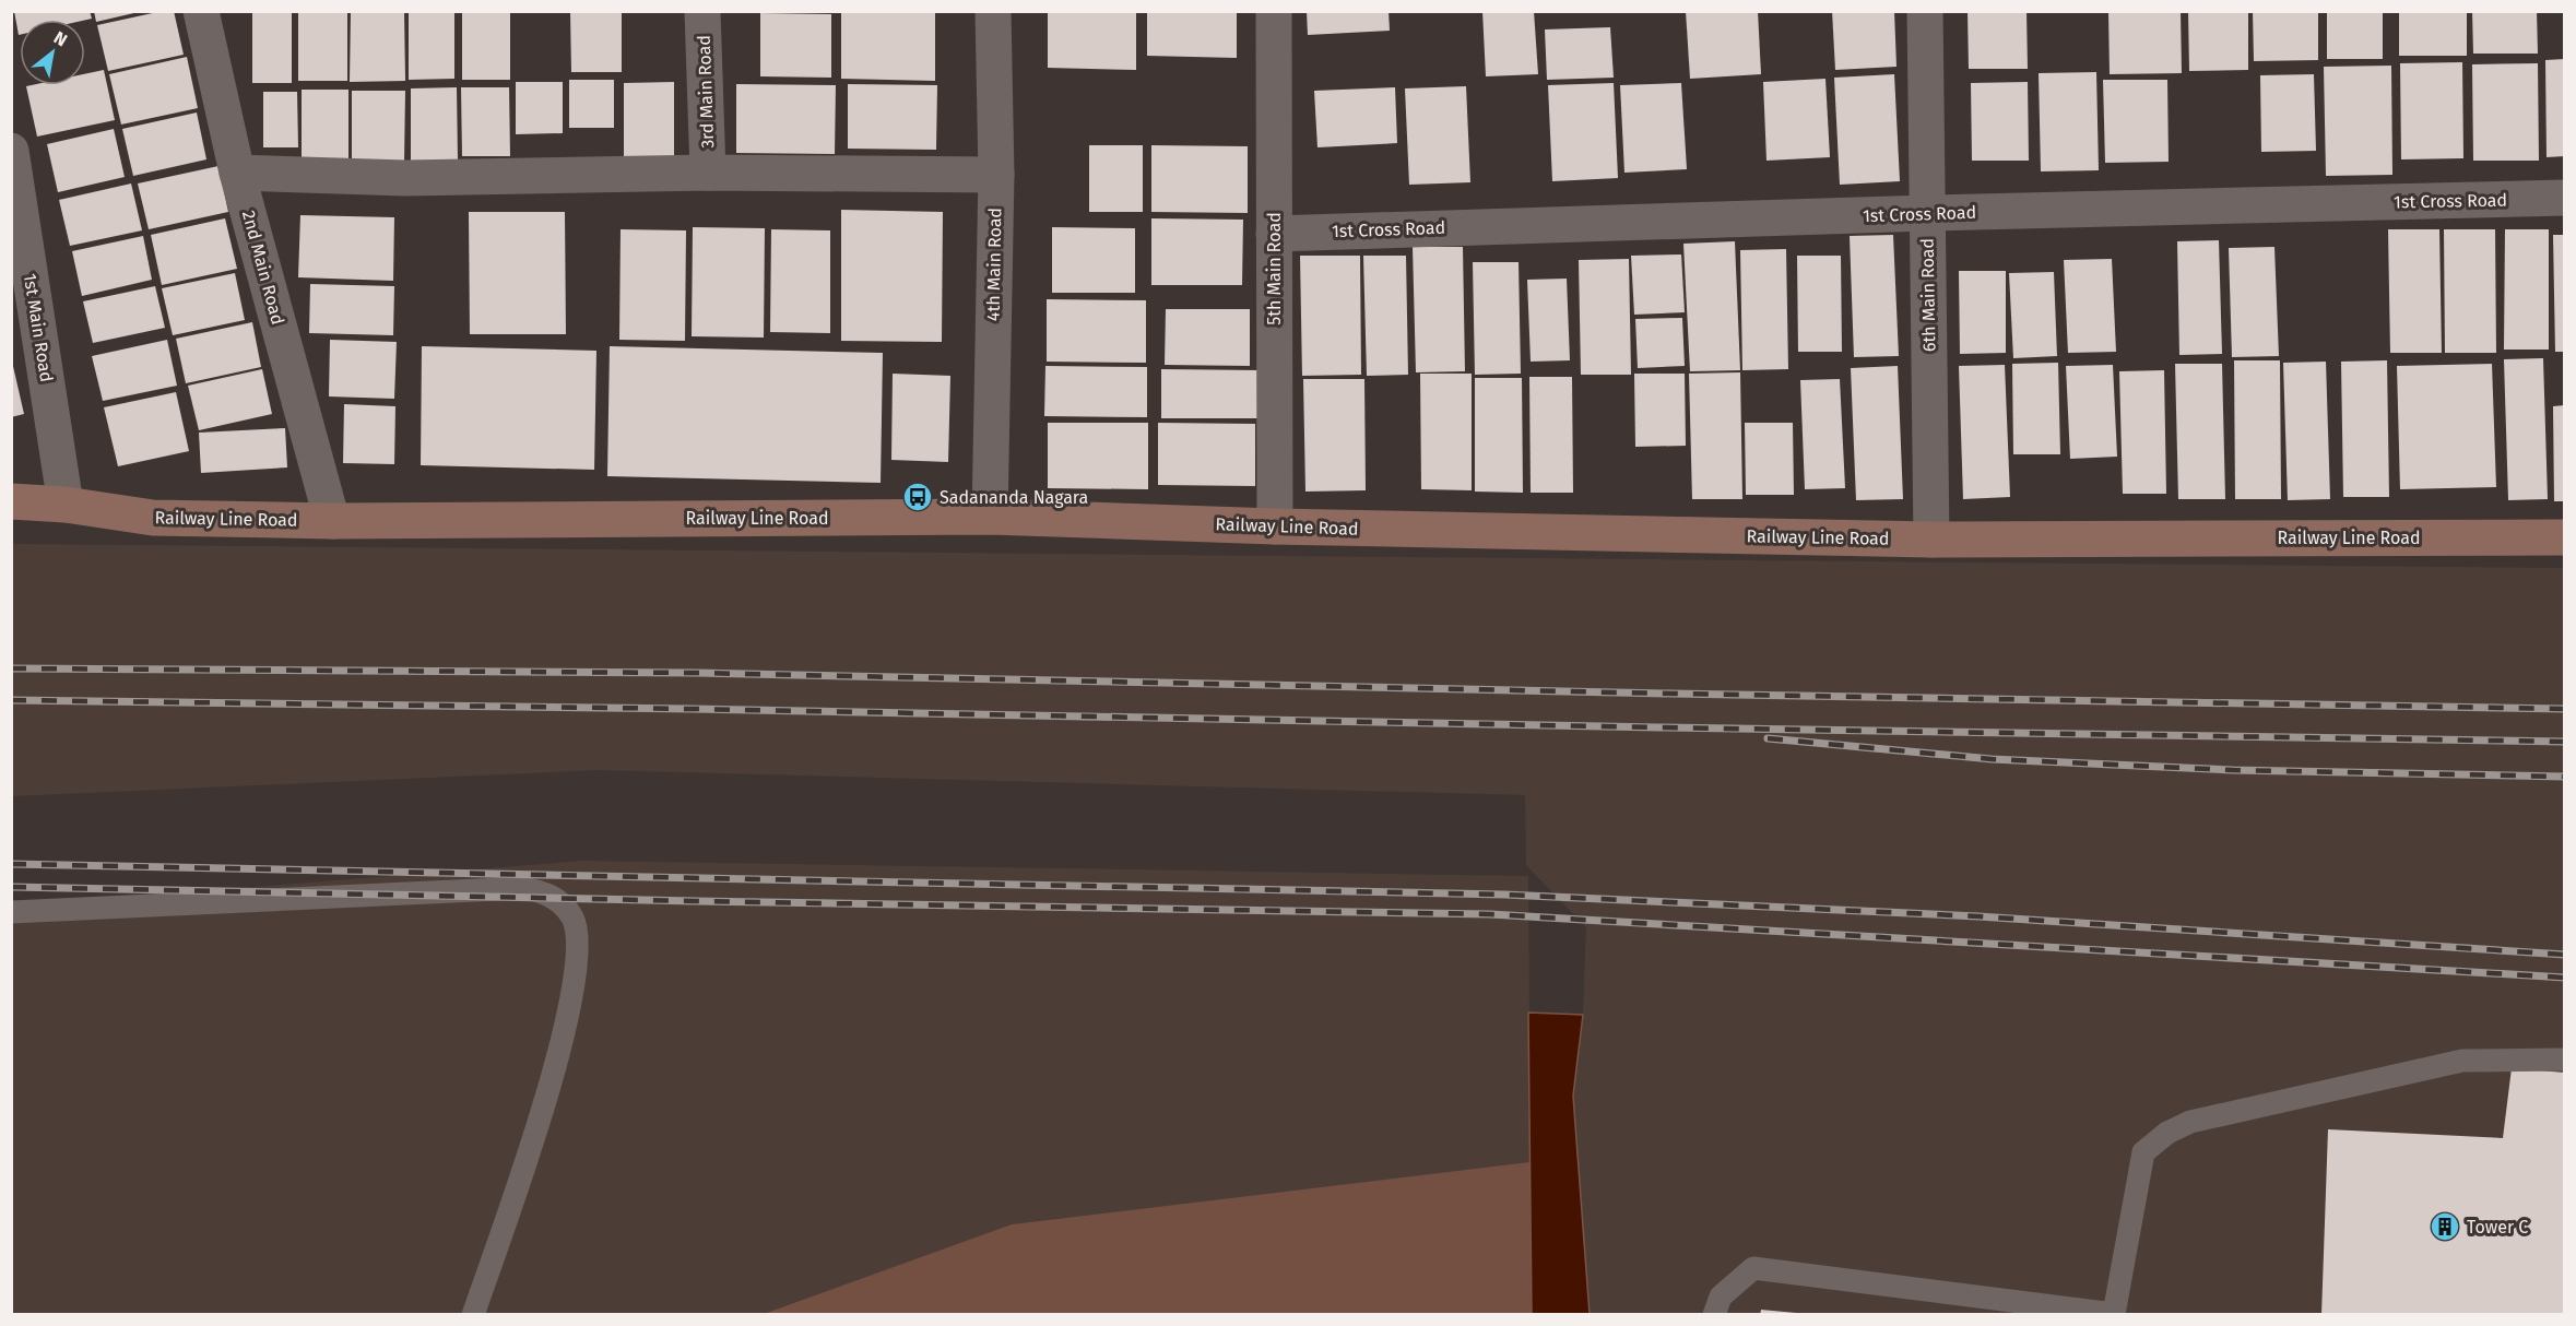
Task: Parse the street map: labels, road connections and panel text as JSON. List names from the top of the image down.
{
  "streets": {
    "main road": ["Railway Line Road"],
    "street": [
      "3rd Main Road",
      "1st Cross Road",
      "4th Main Road",
      "2nd Main Road",
      "5th Main Road",
      "6th Main Road",
      "1st Main Road"
    ]
  },
  "crossings": [
    ["1st Cross Road", "5th Main Road"],
    ["1st Cross Road", "6th Main Road"],
    ["4th Main Road", "Railway Line Road"],
    ["2nd Main Road", "Railway Line Road"],
    ["5th Main Road", "Railway Line Road"],
    ["6th Main Road", "Railway Line Road"],
    ["1st Main Road", "Railway Line Road"]
  ],
  "places": {
    "bus stop": ["Sadananda Nagara"],
    "building": ["Tower C"]
  },
  "north": "top right"
}
